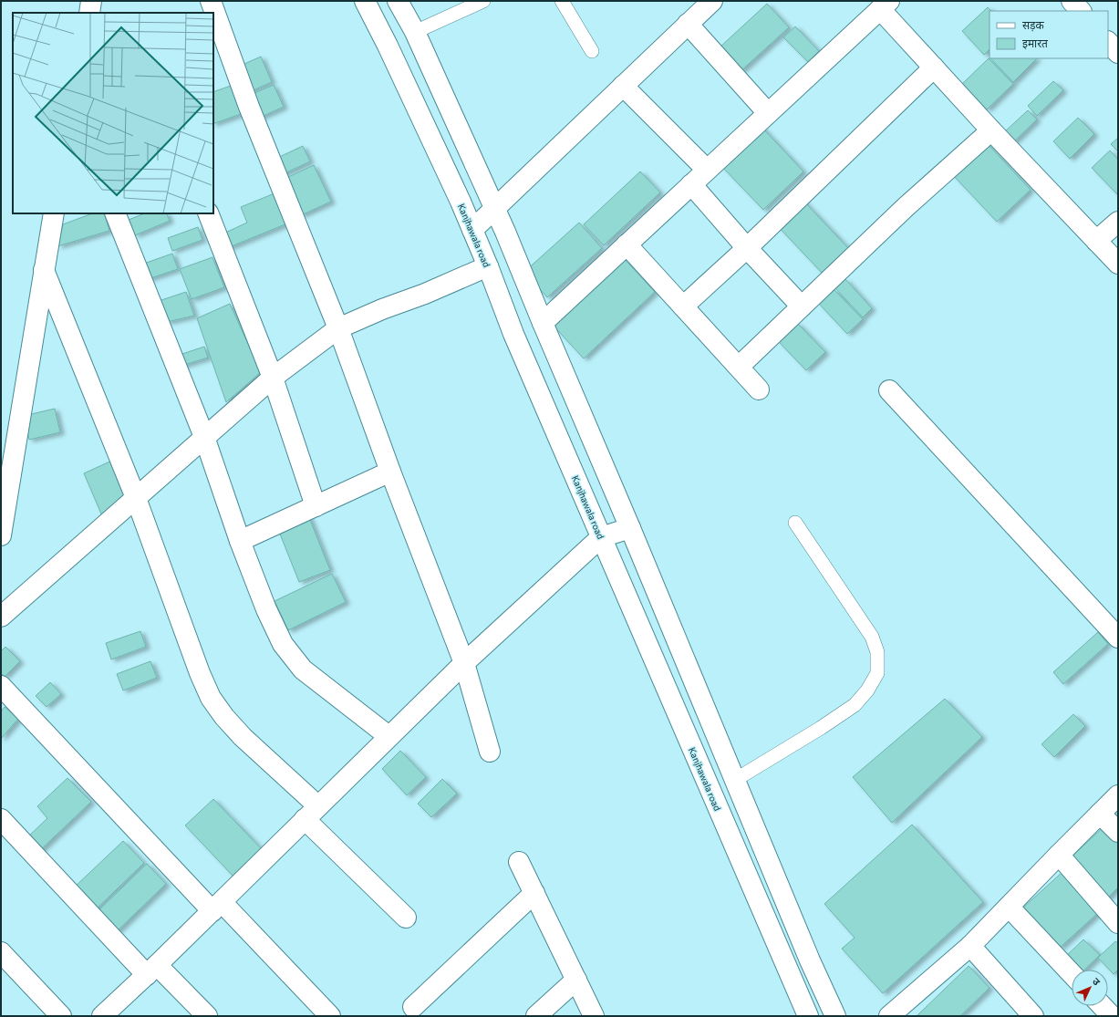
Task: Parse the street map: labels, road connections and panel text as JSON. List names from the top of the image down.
{
  "streets": {
    "street": ["Kanjhawala road"]
  },
  "legend": ["सड़क", "इमारत"],
  "north": "top right"
}
